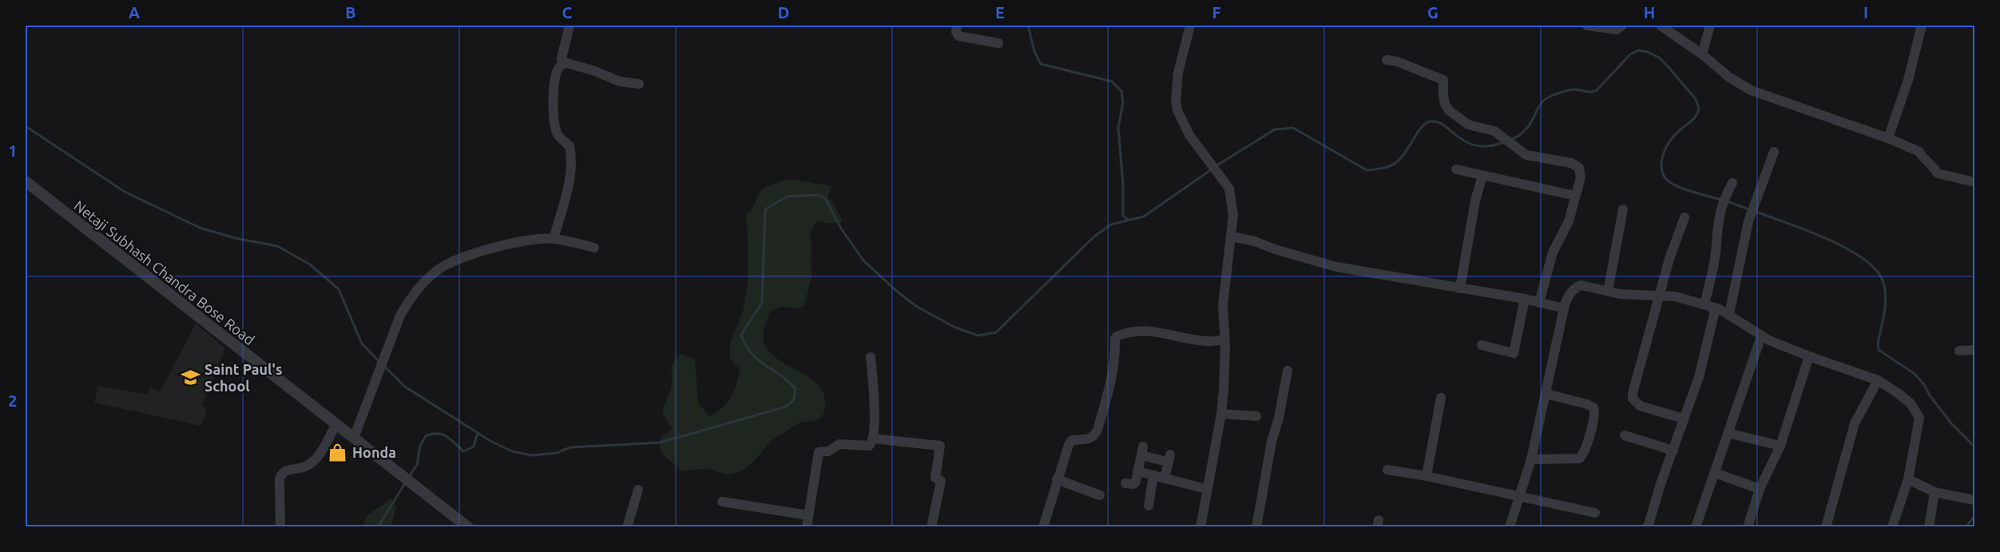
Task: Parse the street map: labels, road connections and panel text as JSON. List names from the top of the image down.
{
  "streets": {
    "street": ["Netaji Subhash Chandra Bose Road"]
  },
  "places": {
    "school or university": ["Saint Paul's School"],
    "shop": ["Honda"]
  },
  "grid": {
    "columns": [
      "A",
      "B",
      "C",
      "D",
      "E",
      "F",
      "G",
      "H",
      "I"
    ],
    "rows": ["1", "2"]
  }
}
